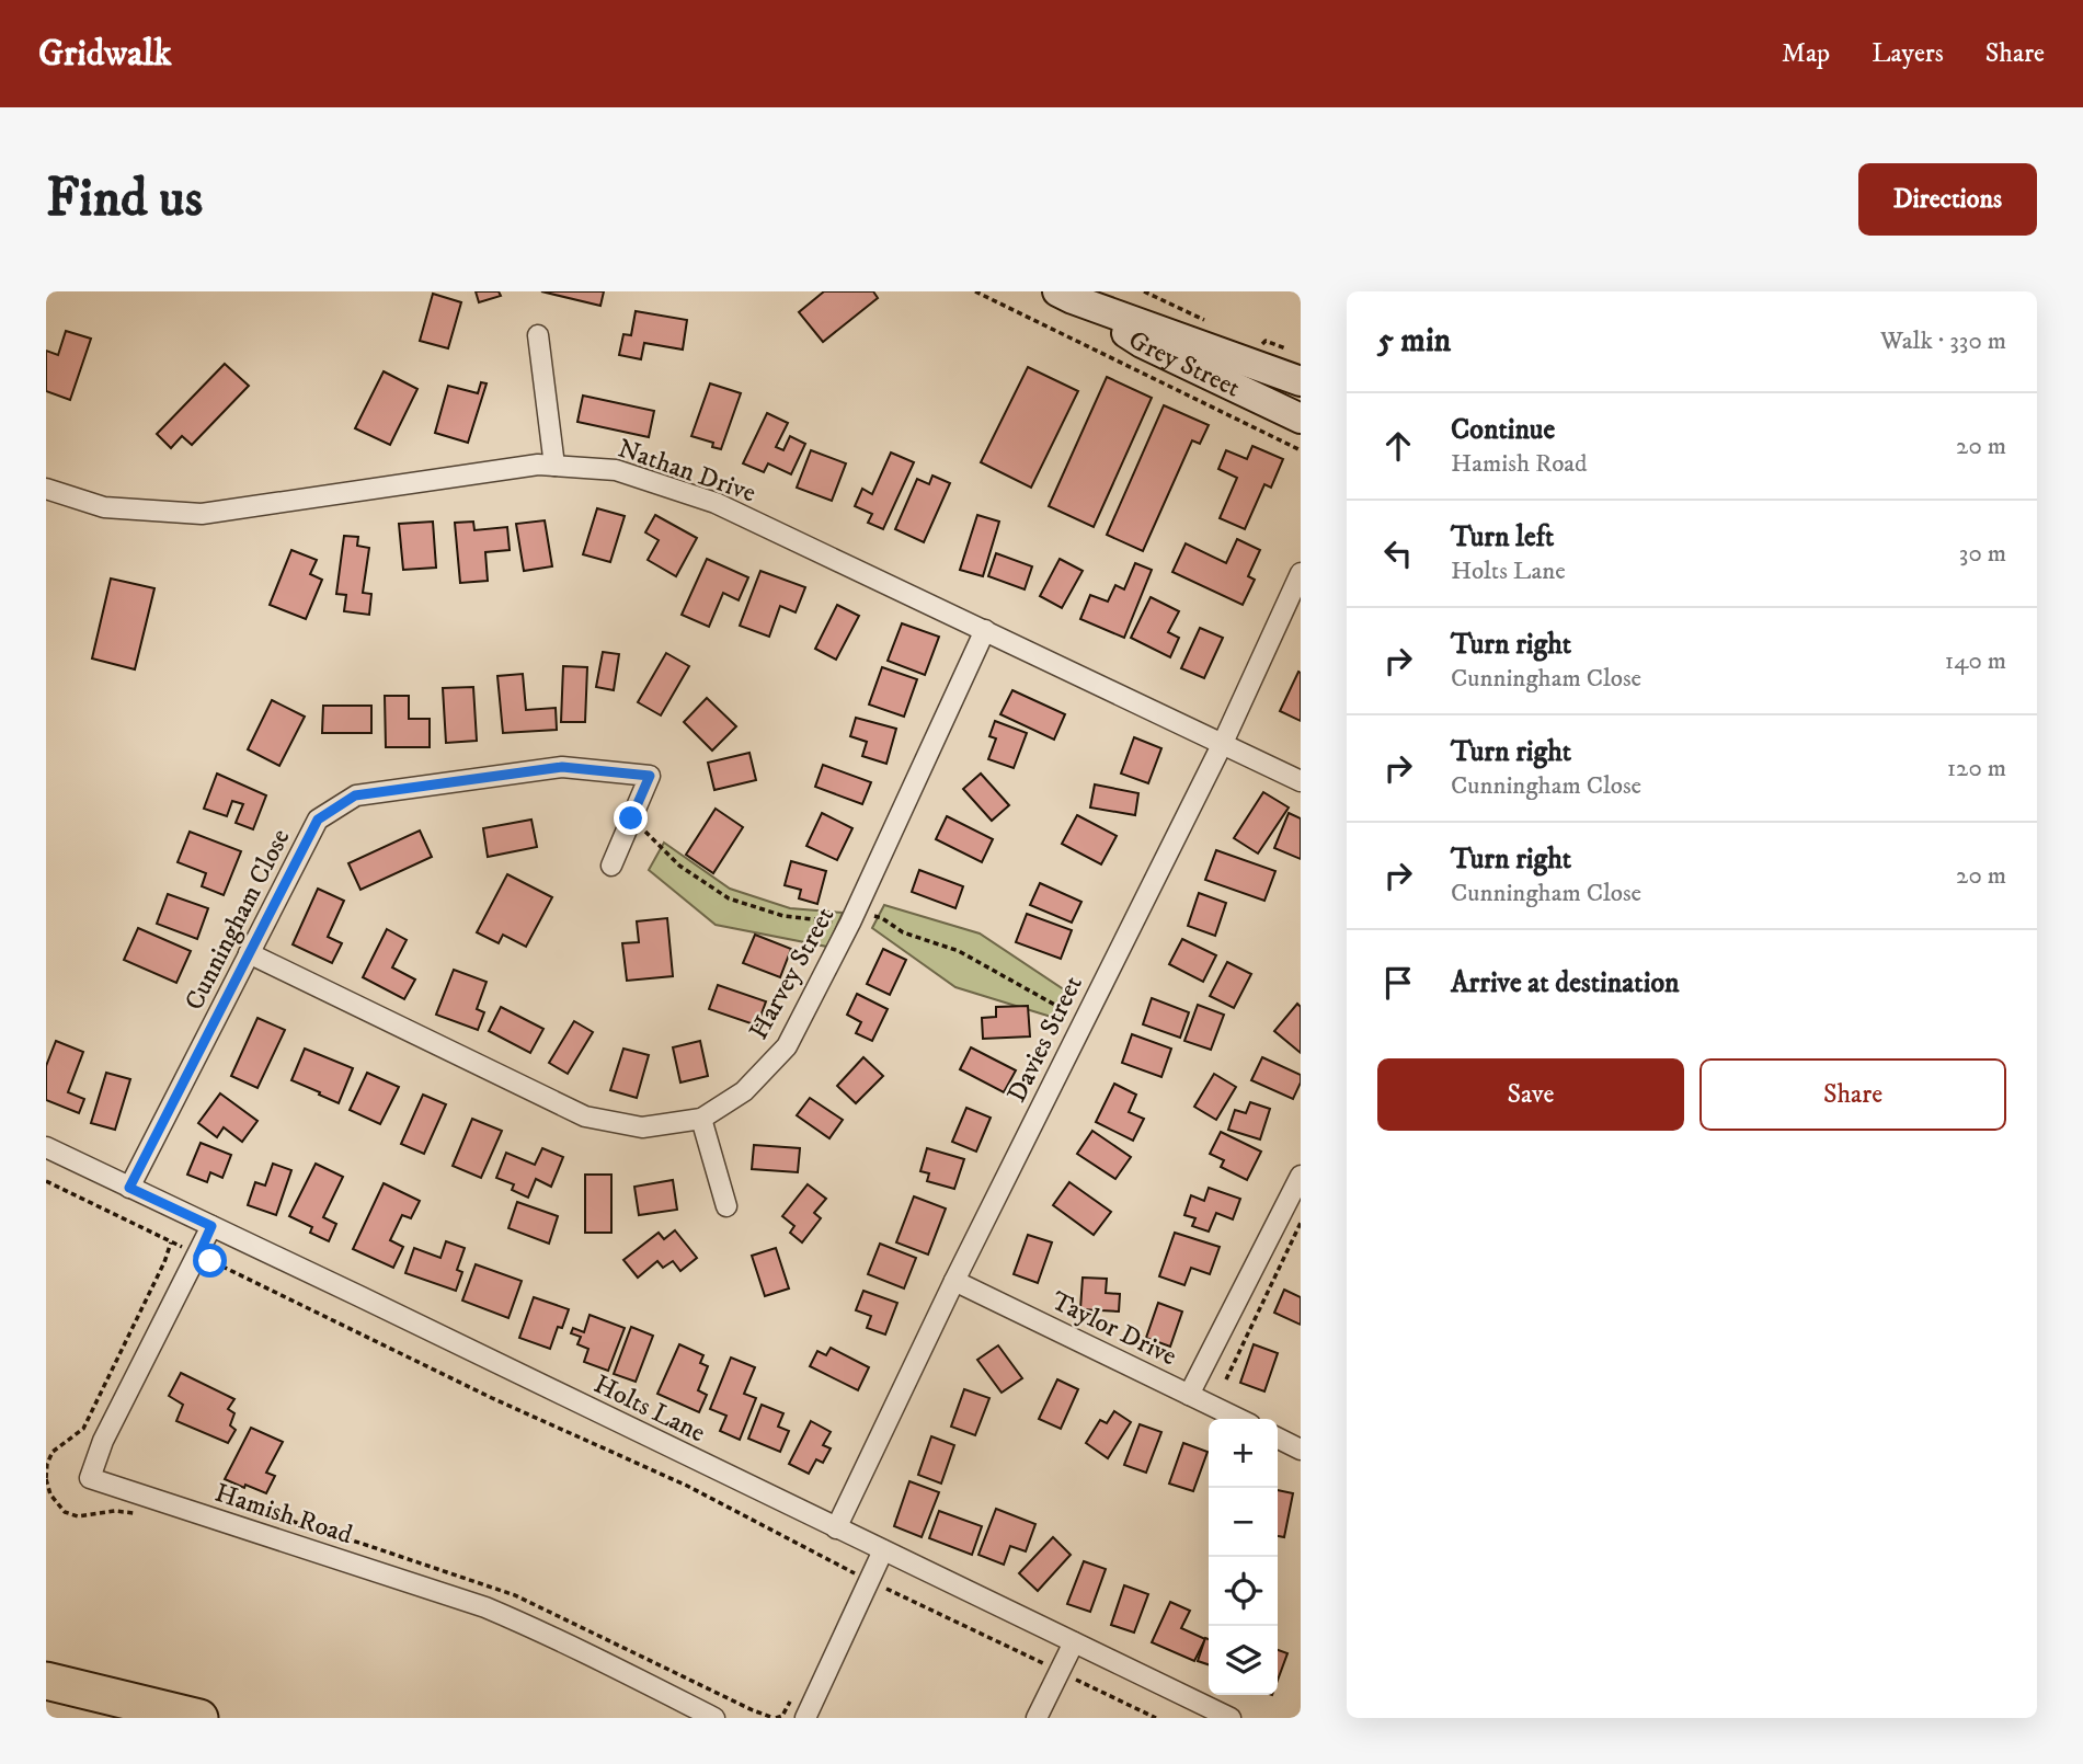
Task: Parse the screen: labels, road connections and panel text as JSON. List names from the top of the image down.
{
  "streets": {
    "street": [
      "Grey Street",
      "Nathan Drive",
      "Cunningham Close",
      "Harvey Street",
      "Davies Street",
      "Taylor Drive",
      "Holts Lane",
      "Hamish Road"
    ]
  },
  "crossings": [
    ["Nathan Drive", "Harvey Street"],
    ["Nathan Drive", "Davies Street"],
    ["Cunningham Close", "Harvey Street"],
    ["Cunningham Close", "Holts Lane"],
    ["Davies Street", "Taylor Drive"],
    ["Davies Street", "Holts Lane"],
    ["Holts Lane", "Hamish Road"]
  ],
  "page": {
    "header": "Gridwalk",
    "nav": ["Map", "Layers", "Share"],
    "buttons": [
      "Directions",
      ["Save", "Share"]
    ],
    "title": "Find us",
    "heading": ["5 min", "Walk · 330 m"],
    "list": [
      ["Continue", "Hamish Road", "20 m"],
      ["Turn left", "Holts Lane", "30 m"],
      ["Turn right", "Cunningham Close", "140 m"],
      ["Turn right", "Cunningham Close", "120 m"],
      ["Turn right", "Cunningham Close", "20 m"],
      "Arrive at destination"
    ],
    "map_buttons": ["+", "−"]
  }
}
